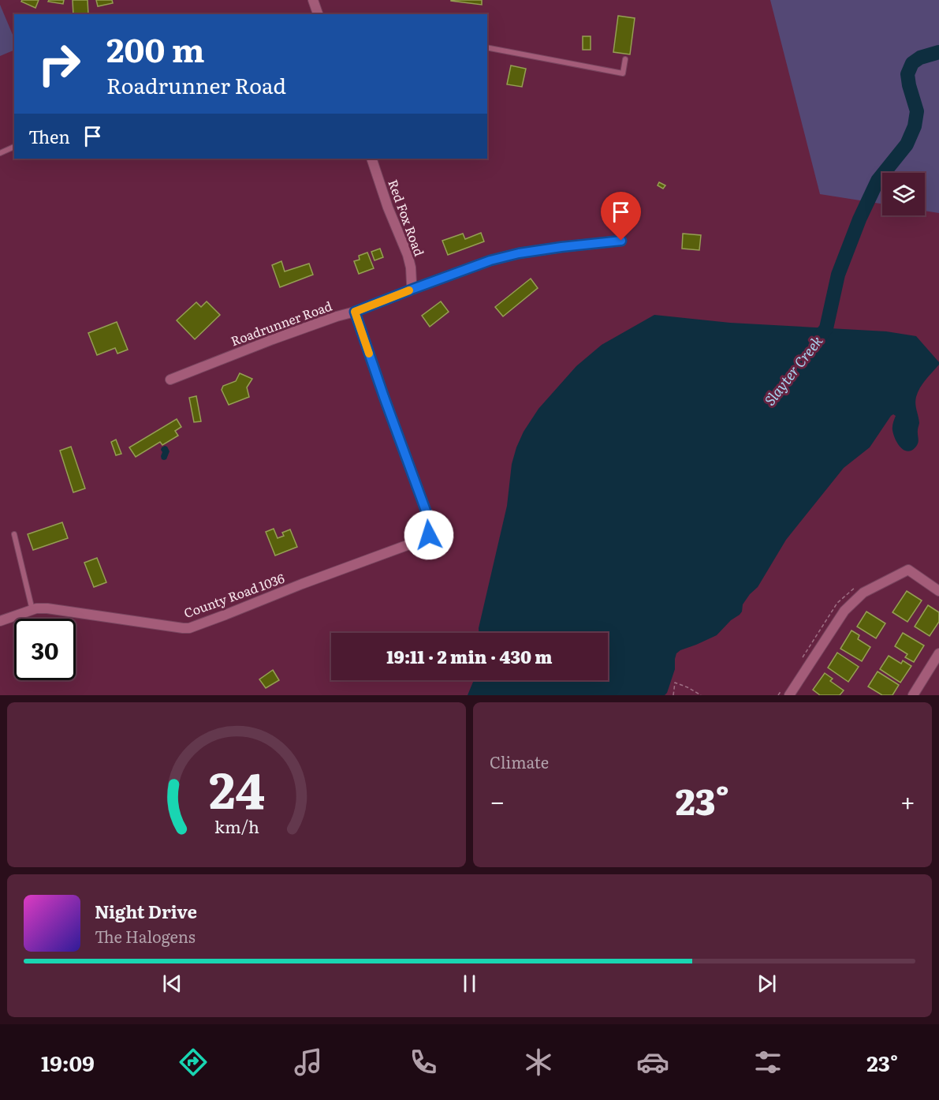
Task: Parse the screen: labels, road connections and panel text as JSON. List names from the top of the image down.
{
  "streets": {
    "street": ["Red Fox Road", "Roadrunner Road", "County Road 1036"]
  },
  "crossings": [
    ["Red Fox Road", "Roadrunner Road"],
    ["Roadrunner Road", "County Road 1036"]
  ],
  "water": ["Slayter Creek"],
  "page": {
    "turn": ["200 m", "Roadrunner Road"],
    "then": "Then",
    "limit": "30",
    "trip": "19:11 · 2 min · 430 m",
    "tile": "Climate",
    "heat": ["−", "23°", "+"],
    "song": ["Night Drive", "The Halogens"],
    "tabs": ["19:09", "23°"],
    "gauge": ["24", "km/h"]
  }
}
